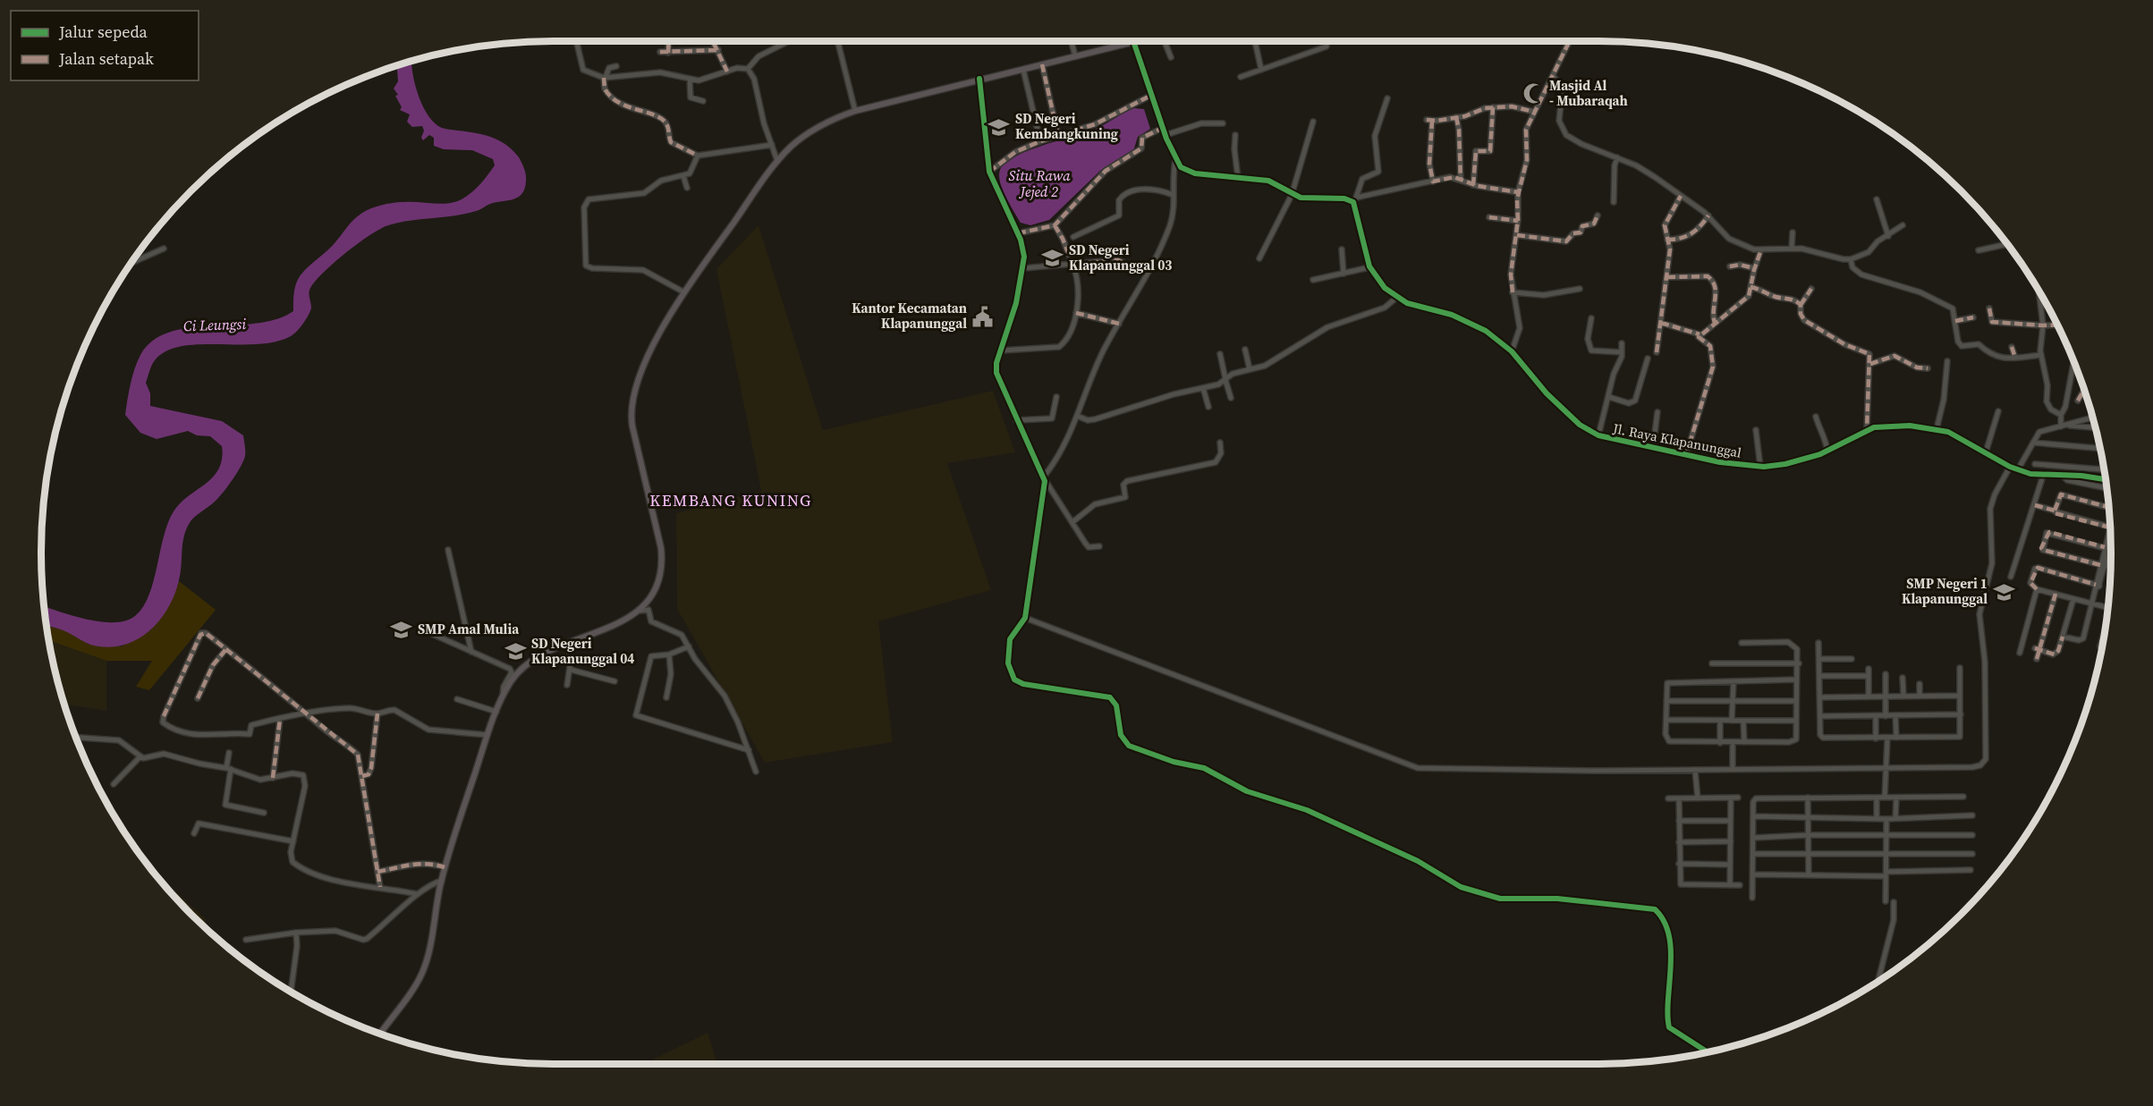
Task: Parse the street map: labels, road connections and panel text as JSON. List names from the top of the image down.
{
  "streets": {
    "street": ["Jl. Raya Klapanunggal"]
  },
  "districts": ["KEMBANG KUNING"],
  "water": ["Situ Rawa Jejed 2", "Ci Leungsi"],
  "places": {
    "mosque": ["Masjid Al - Mubaraqah"],
    "school or university": [
      "SD Negeri Kembangkuning",
      "SD Negeri Klapanunggal 03",
      "SMP Negeri 1 Klapanunggal",
      "SMP Amal Mulia",
      "SD Negeri Klapanunggal 04"
    ],
    "public building": ["Kantor Kecamatan Klapanunggal"]
  },
  "legend": ["Jalur sepeda", "Jalan setapak"]
}
